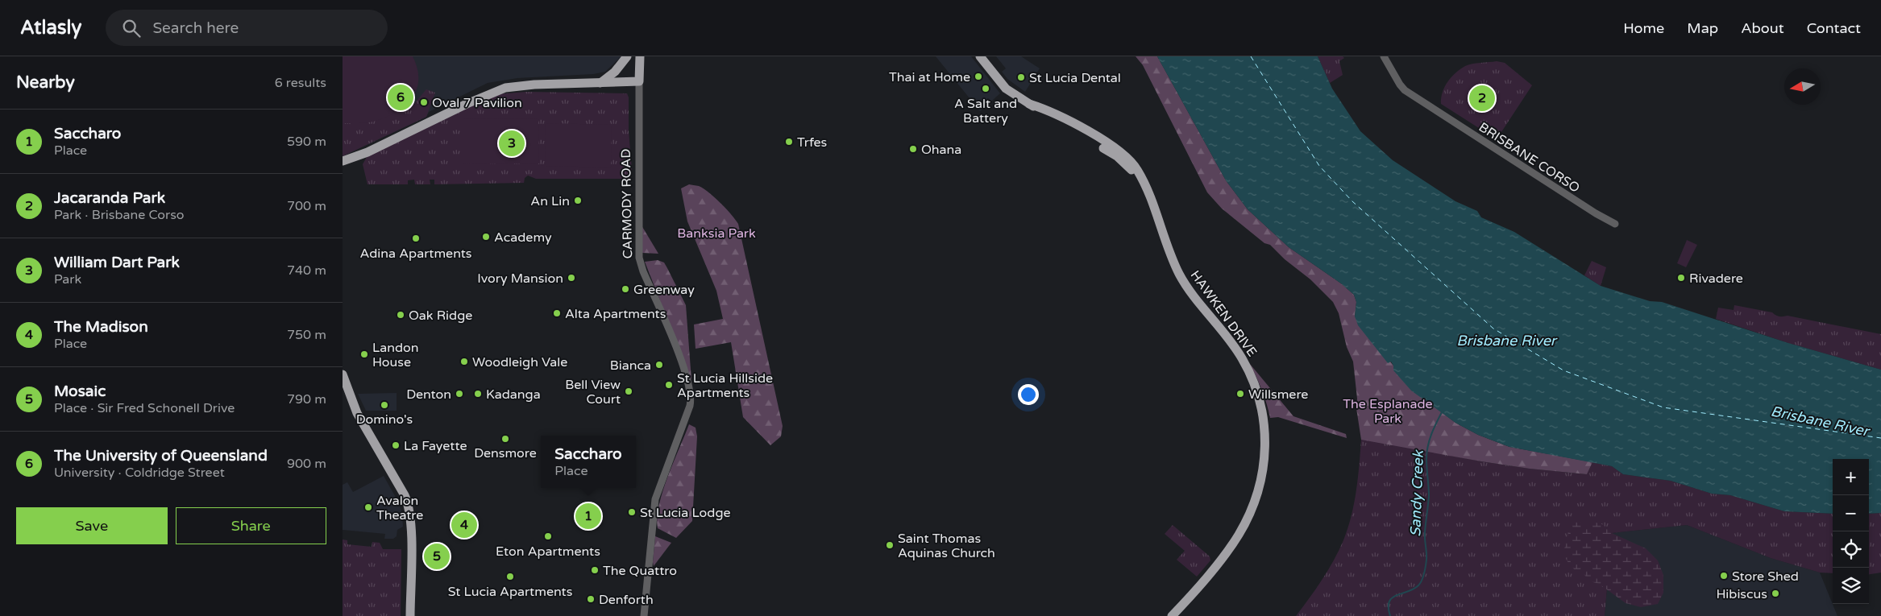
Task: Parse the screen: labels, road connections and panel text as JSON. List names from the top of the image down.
{
  "streets": {
    "main road": ["CARMODY ROAD", "HAWKEN DRIVE"],
    "street": ["BRISBANE CORSO"]
  },
  "water": ["Brisbane River", "Sandy Creek"],
  "parks": ["Banksia Park", "The Esplanade Park"],
  "places": [
    "Thai at Home",
    "St Lucia Dental",
    "A Salt and Battery",
    "Oval 7 Pavilion",
    "Trfes",
    "Ohana",
    "An Lin",
    "Academy",
    "Adina Apartments",
    "Ivory Mansion",
    "Rivadere",
    "Greenway",
    "Alta Apartments",
    "Oak Ridge",
    "Landon House",
    "Woodleigh Vale",
    "Bianca",
    "St Lucia Hillside Apartments",
    "Bell View Court",
    "Denton",
    "Kadanga",
    "Willsmere",
    "Domino's",
    "Densmore",
    "La Fayette",
    "Avalon Theatre",
    "St Lucia Lodge",
    "Eton Apartments",
    "Saint Thomas Aquinas Church",
    "The Quattro",
    "Store Shed",
    "St Lucia Apartments",
    "Hibiscus",
    "Denforth"
  ],
  "north": "left",
  "page": {
    "header": "Atlasly",
    "search": "Search here",
    "nav": [
      "Home",
      "Map",
      "About",
      "Contact"
    ],
    "heading": ["Nearby", "6 results"],
    "pins": [
      "6",
      "2",
      "3",
      "1",
      "4",
      "5"
    ],
    "list": [
      {
        "mark": "1",
        "name": "Saccharo",
        "note": "Place",
        "value": "590 m"
      },
      {
        "mark": "2",
        "name": "Jacaranda Park",
        "note": "Park · Brisbane Corso",
        "value": "700 m"
      },
      {
        "mark": "3",
        "name": "William Dart Park",
        "note": "Park",
        "value": "740 m"
      },
      {
        "mark": "4",
        "name": "The Madison",
        "note": "Place",
        "value": "750 m"
      },
      {
        "mark": "5",
        "name": "Mosaic",
        "note": "Place · Sir Fred Schonell Drive",
        "value": "790 m"
      },
      {
        "mark": "6",
        "name": "The University of Queensland",
        "note": "University · Coldridge Street",
        "value": "900 m"
      }
    ],
    "popup": ["Saccharo", "Place"],
    "map_buttons": ["+", "−"],
    "buttons": ["Save", "Share"]
  }
}
